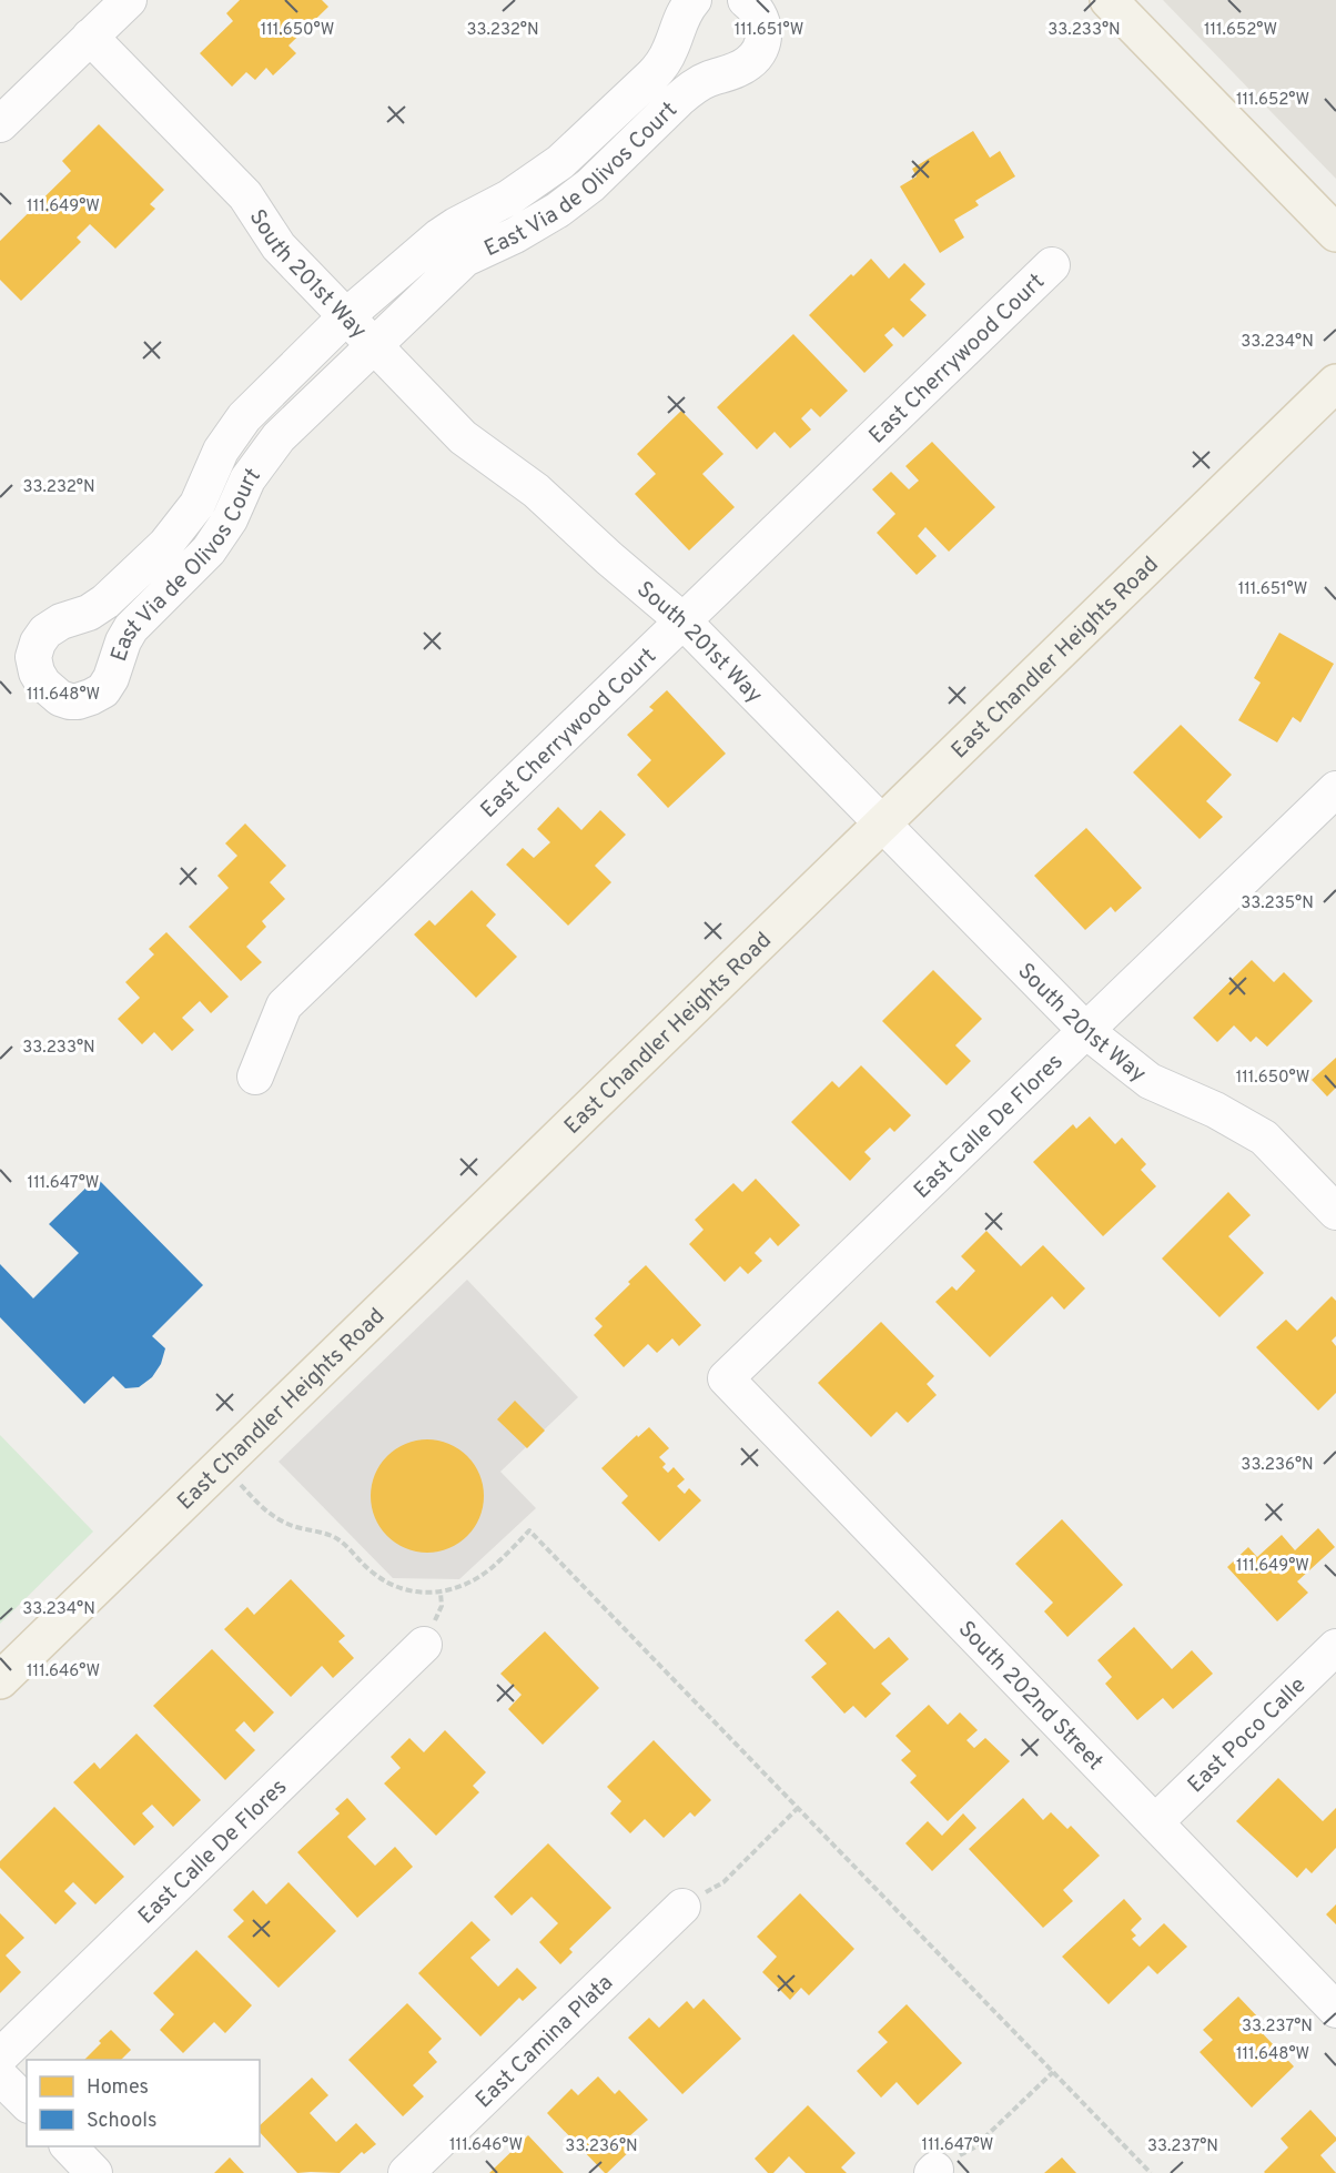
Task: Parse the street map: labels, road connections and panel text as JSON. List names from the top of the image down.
{
  "streets": {
    "main road": ["East Chandler Heights Road"],
    "street": [
      "East Via de Olivos Court",
      "South 201st Way",
      "East Cherrywood Court",
      "East Calle De Flores",
      "South 202nd Street",
      "East Poco Calle",
      "East Camina Plata"
    ]
  },
  "crossings": [
    ["East Via de Olivos Court", "South 201st Way"],
    ["South 201st Way", "East Cherrywood Court"],
    ["South 201st Way", "East Chandler Heights Road"],
    ["South 201st Way", "East Calle De Flores"],
    ["East Calle De Flores", "South 202nd Street"],
    ["South 202nd Street", "East Poco Calle"]
  ],
  "legend": ["Homes", "Schools"],
  "coordinates": [
    "33.232°N",
    "33.233°N",
    "111.650°W",
    "111.651°W",
    "111.652°W",
    "111.649°W",
    "33.234°N",
    "111.648°W",
    "33.235°N",
    "111.647°W",
    "33.236°N",
    "111.646°W",
    "33.237°N"
  ]
}
